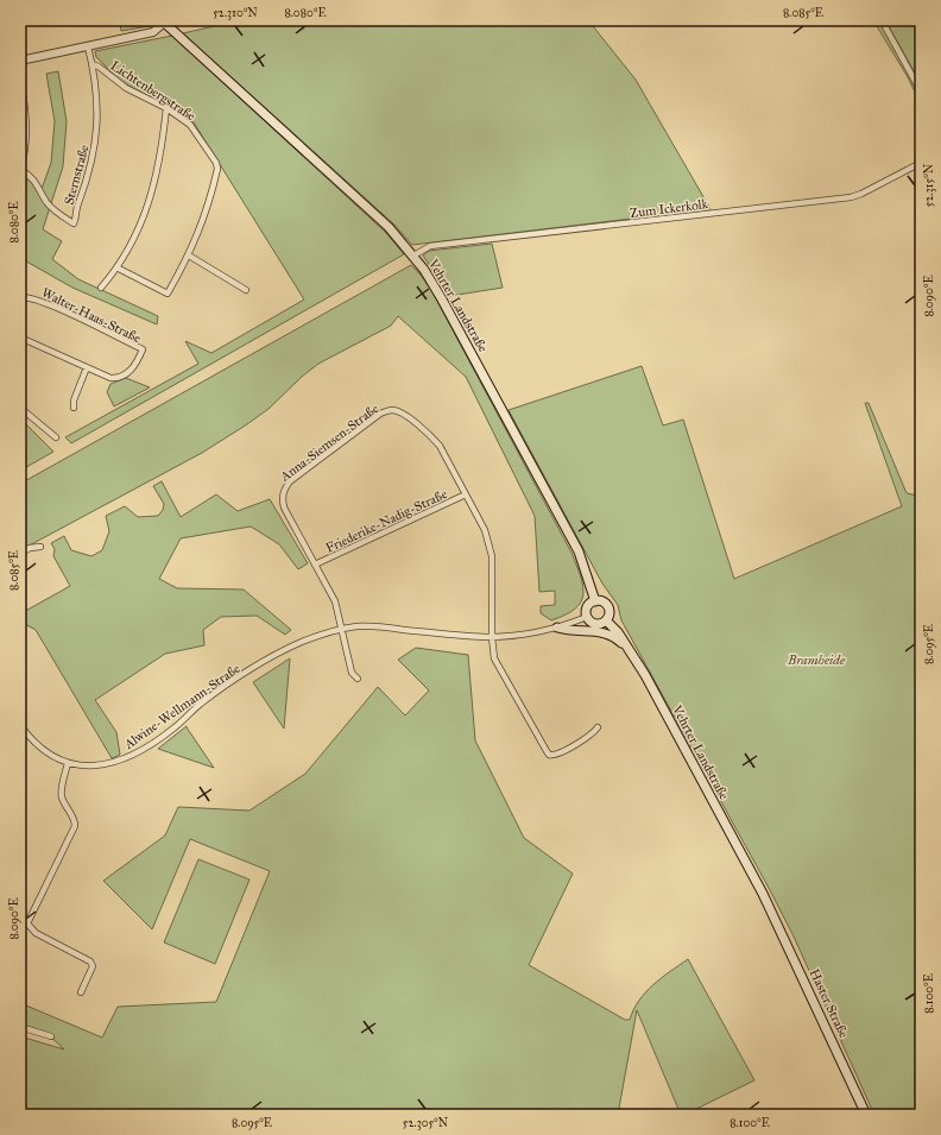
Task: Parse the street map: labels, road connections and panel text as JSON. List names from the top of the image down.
{
  "streets": {
    "main road": ["Vehrter Landstraße", "Haster Straße"],
    "street": [
      "Lichtenbergstraße",
      "Sternstraße",
      "Zum Ickerkolk",
      "Walter-Haas-Straße",
      "Anna-Siemsen-Straße",
      "Friederike-Nadig-Straße",
      "Alwine-Wellmann-Straße"
    ]
  },
  "crossings": [
    ["Lichtenbergstraße", "Sternstraße"],
    ["Zum Ickerkolk", "Vehrter Landstraße"],
    ["Vehrter Landstraße", "Alwine-Wellmann-Straße"],
    ["Vehrter Landstraße", "Haster Straße"],
    ["Anna-Siemsen-Straße", "Friederike-Nadig-Straße"],
    ["Anna-Siemsen-Straße", "Alwine-Wellmann-Straße"]
  ],
  "parks": ["Bramheide"],
  "coordinates": [
    "52.310°N",
    "8.080°E",
    "8.085°E",
    "52.315°N",
    "8.090°E",
    "8.095°E",
    "8.100°E",
    "52.305°N"
  ]
}
